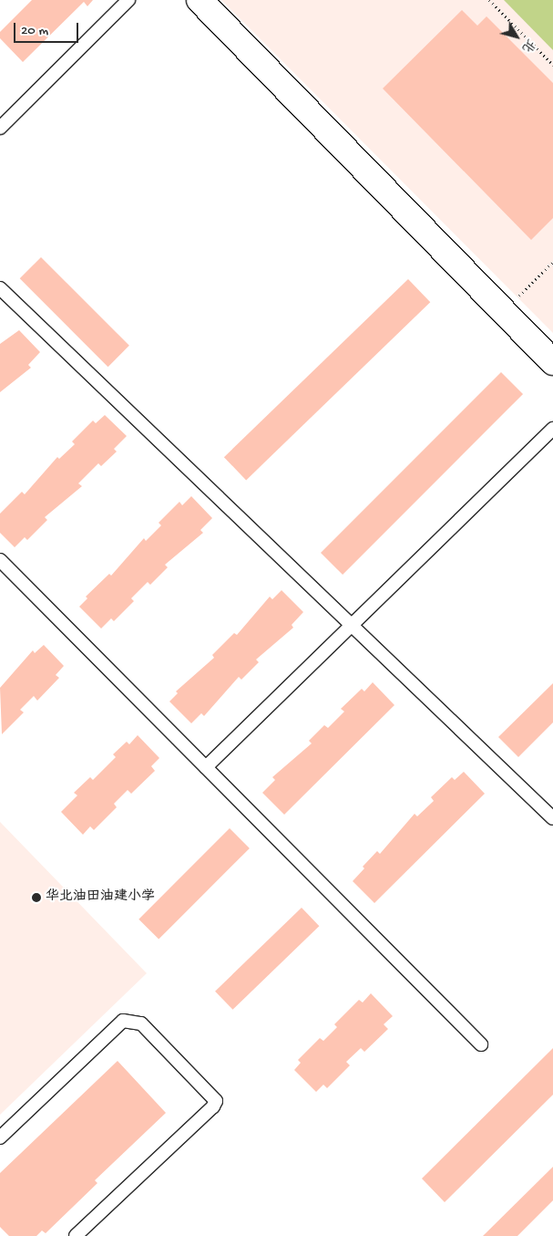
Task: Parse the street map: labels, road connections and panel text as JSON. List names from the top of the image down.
{
  "places": ["华北油田油建小学"],
  "scale_bar": "20 m",
  "north": "bottom right"
}
